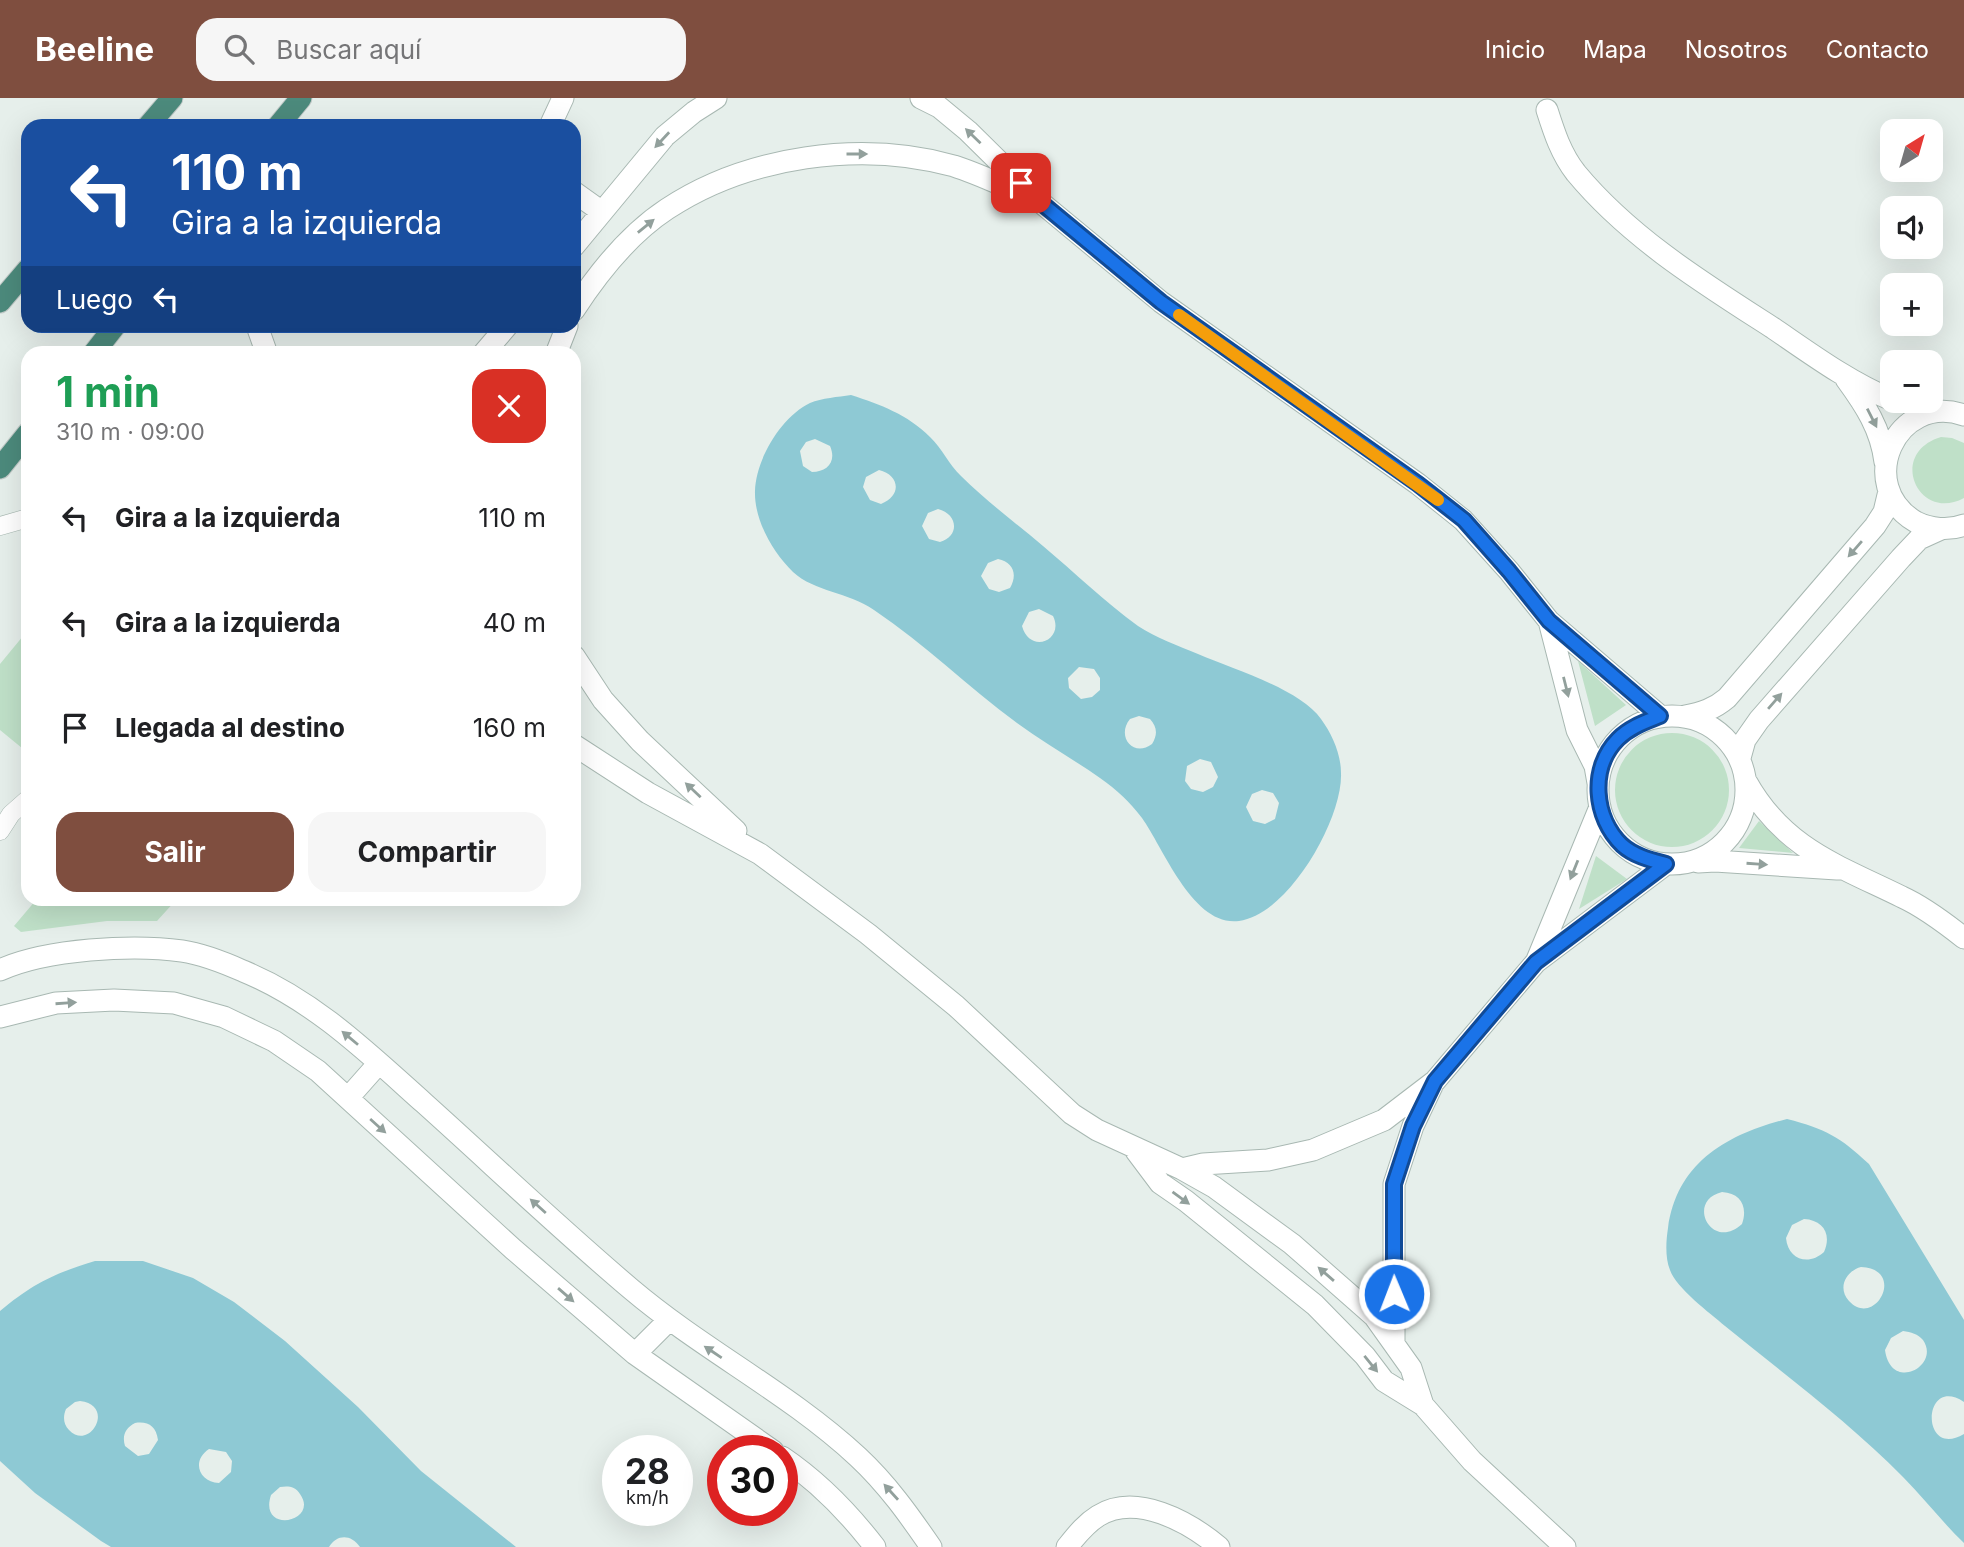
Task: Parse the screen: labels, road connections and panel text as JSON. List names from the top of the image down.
{
  "north": "top right",
  "page": {
    "header": "Beeline",
    "search": "Buscar aquí",
    "nav": [
      "Inicio",
      "Mapa",
      "Nosotros",
      "Contacto"
    ],
    "map_buttons": ["+", "−"],
    "turn": ["110 m", "Gira a la izquierda"],
    "then": "Luego",
    "heading": ["1 min", "310 m · 09:00"],
    "list": [
      {
        "name": "Gira a la izquierda",
        "value": "110 m"
      },
      {
        "name": "Gira a la izquierda",
        "value": "40 m"
      },
      {
        "name": "Llegada al destino",
        "value": "160 m"
      }
    ],
    "buttons": ["Salir", "Compartir"],
    "speed": "28 km/h",
    "limit": "30"
  }
}
